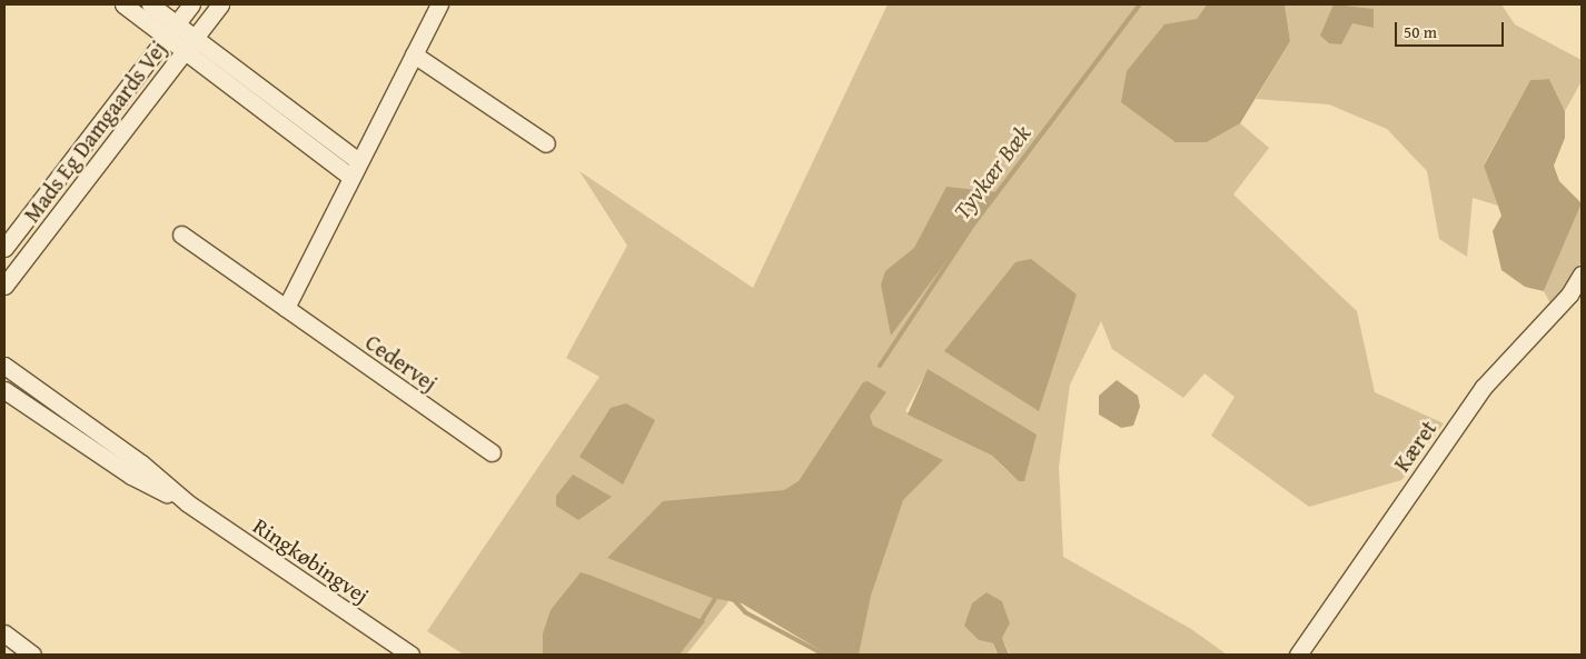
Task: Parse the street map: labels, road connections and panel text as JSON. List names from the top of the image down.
{
  "streets": {
    "street": [
      "Mads Eg Damgaards Vej",
      "Cedervej",
      "Kæret",
      "Ringkøbingvej"
    ]
  },
  "water": ["Tyvkær Bæk"],
  "scale_bar": "50 m"
}
